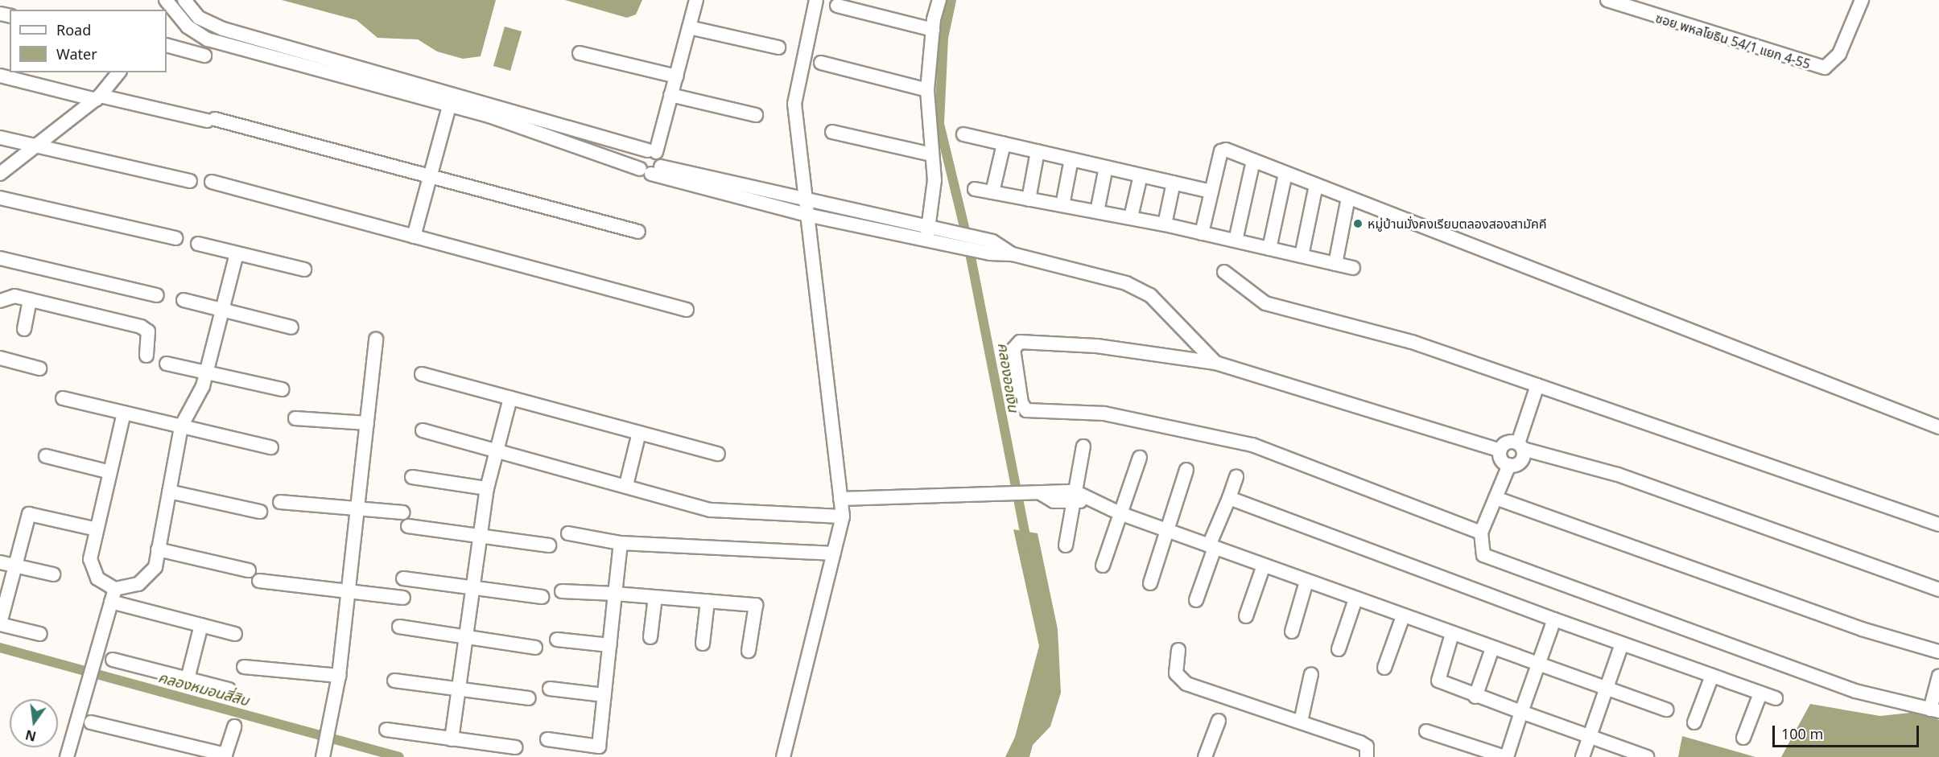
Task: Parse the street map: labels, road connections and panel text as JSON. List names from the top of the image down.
{
  "streets": {
    "street": ["ซอย พหลโยธิน 54/1 แยก 4-55"]
  },
  "water": ["คลองออเงิน", "คลองหมอนสี่สิบ"],
  "places": ["หมู่บ้านมั่งคงเรียบตลองสองสามัคคี"],
  "legend": ["Road", "Water"],
  "scale_bar": "100 m",
  "north": "bottom"
}
